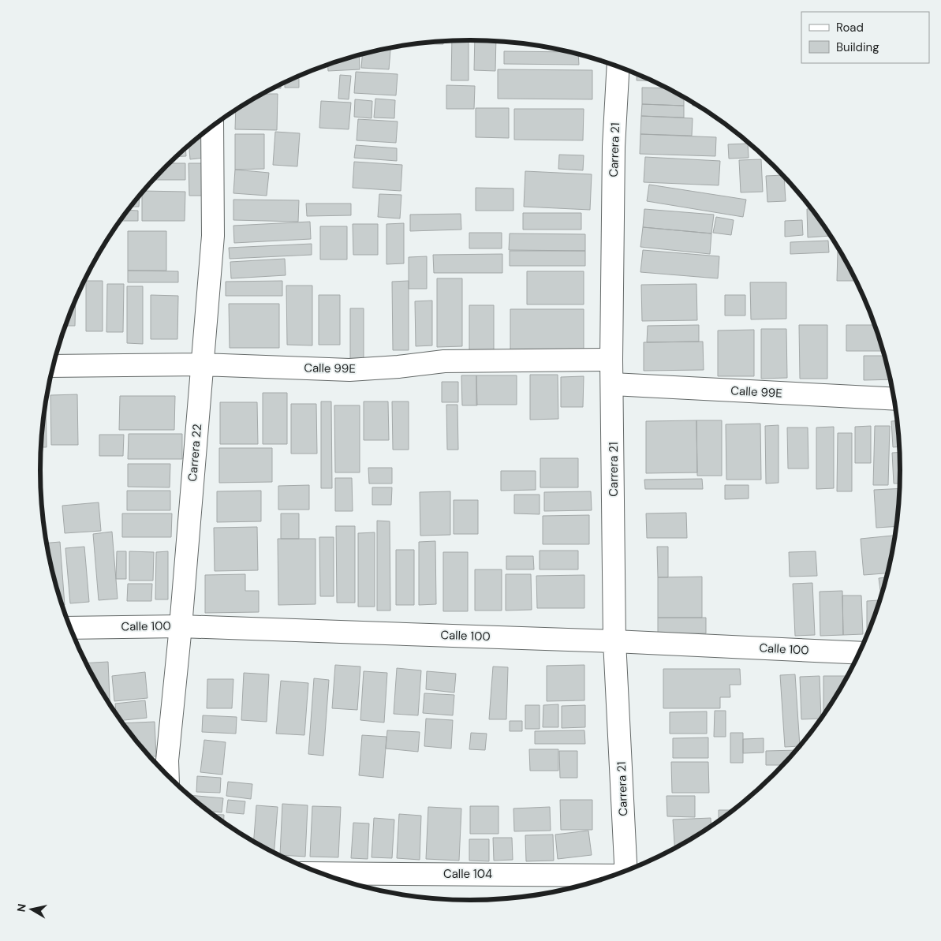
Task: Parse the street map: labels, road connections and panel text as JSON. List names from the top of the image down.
{
  "streets": {
    "street": [
      "Carrera 21",
      "Calle 99E",
      "Carrera 22",
      "Calle 100",
      "Calle 104"
    ]
  },
  "crossings": [
    ["Carrera 21", "Calle 99E"],
    ["Carrera 21", "Calle 100"],
    ["Calle 99E", "Carrera 22"],
    ["Carrera 22", "Calle 100"]
  ],
  "legend": ["Road", "Building"],
  "north": "left"
}
